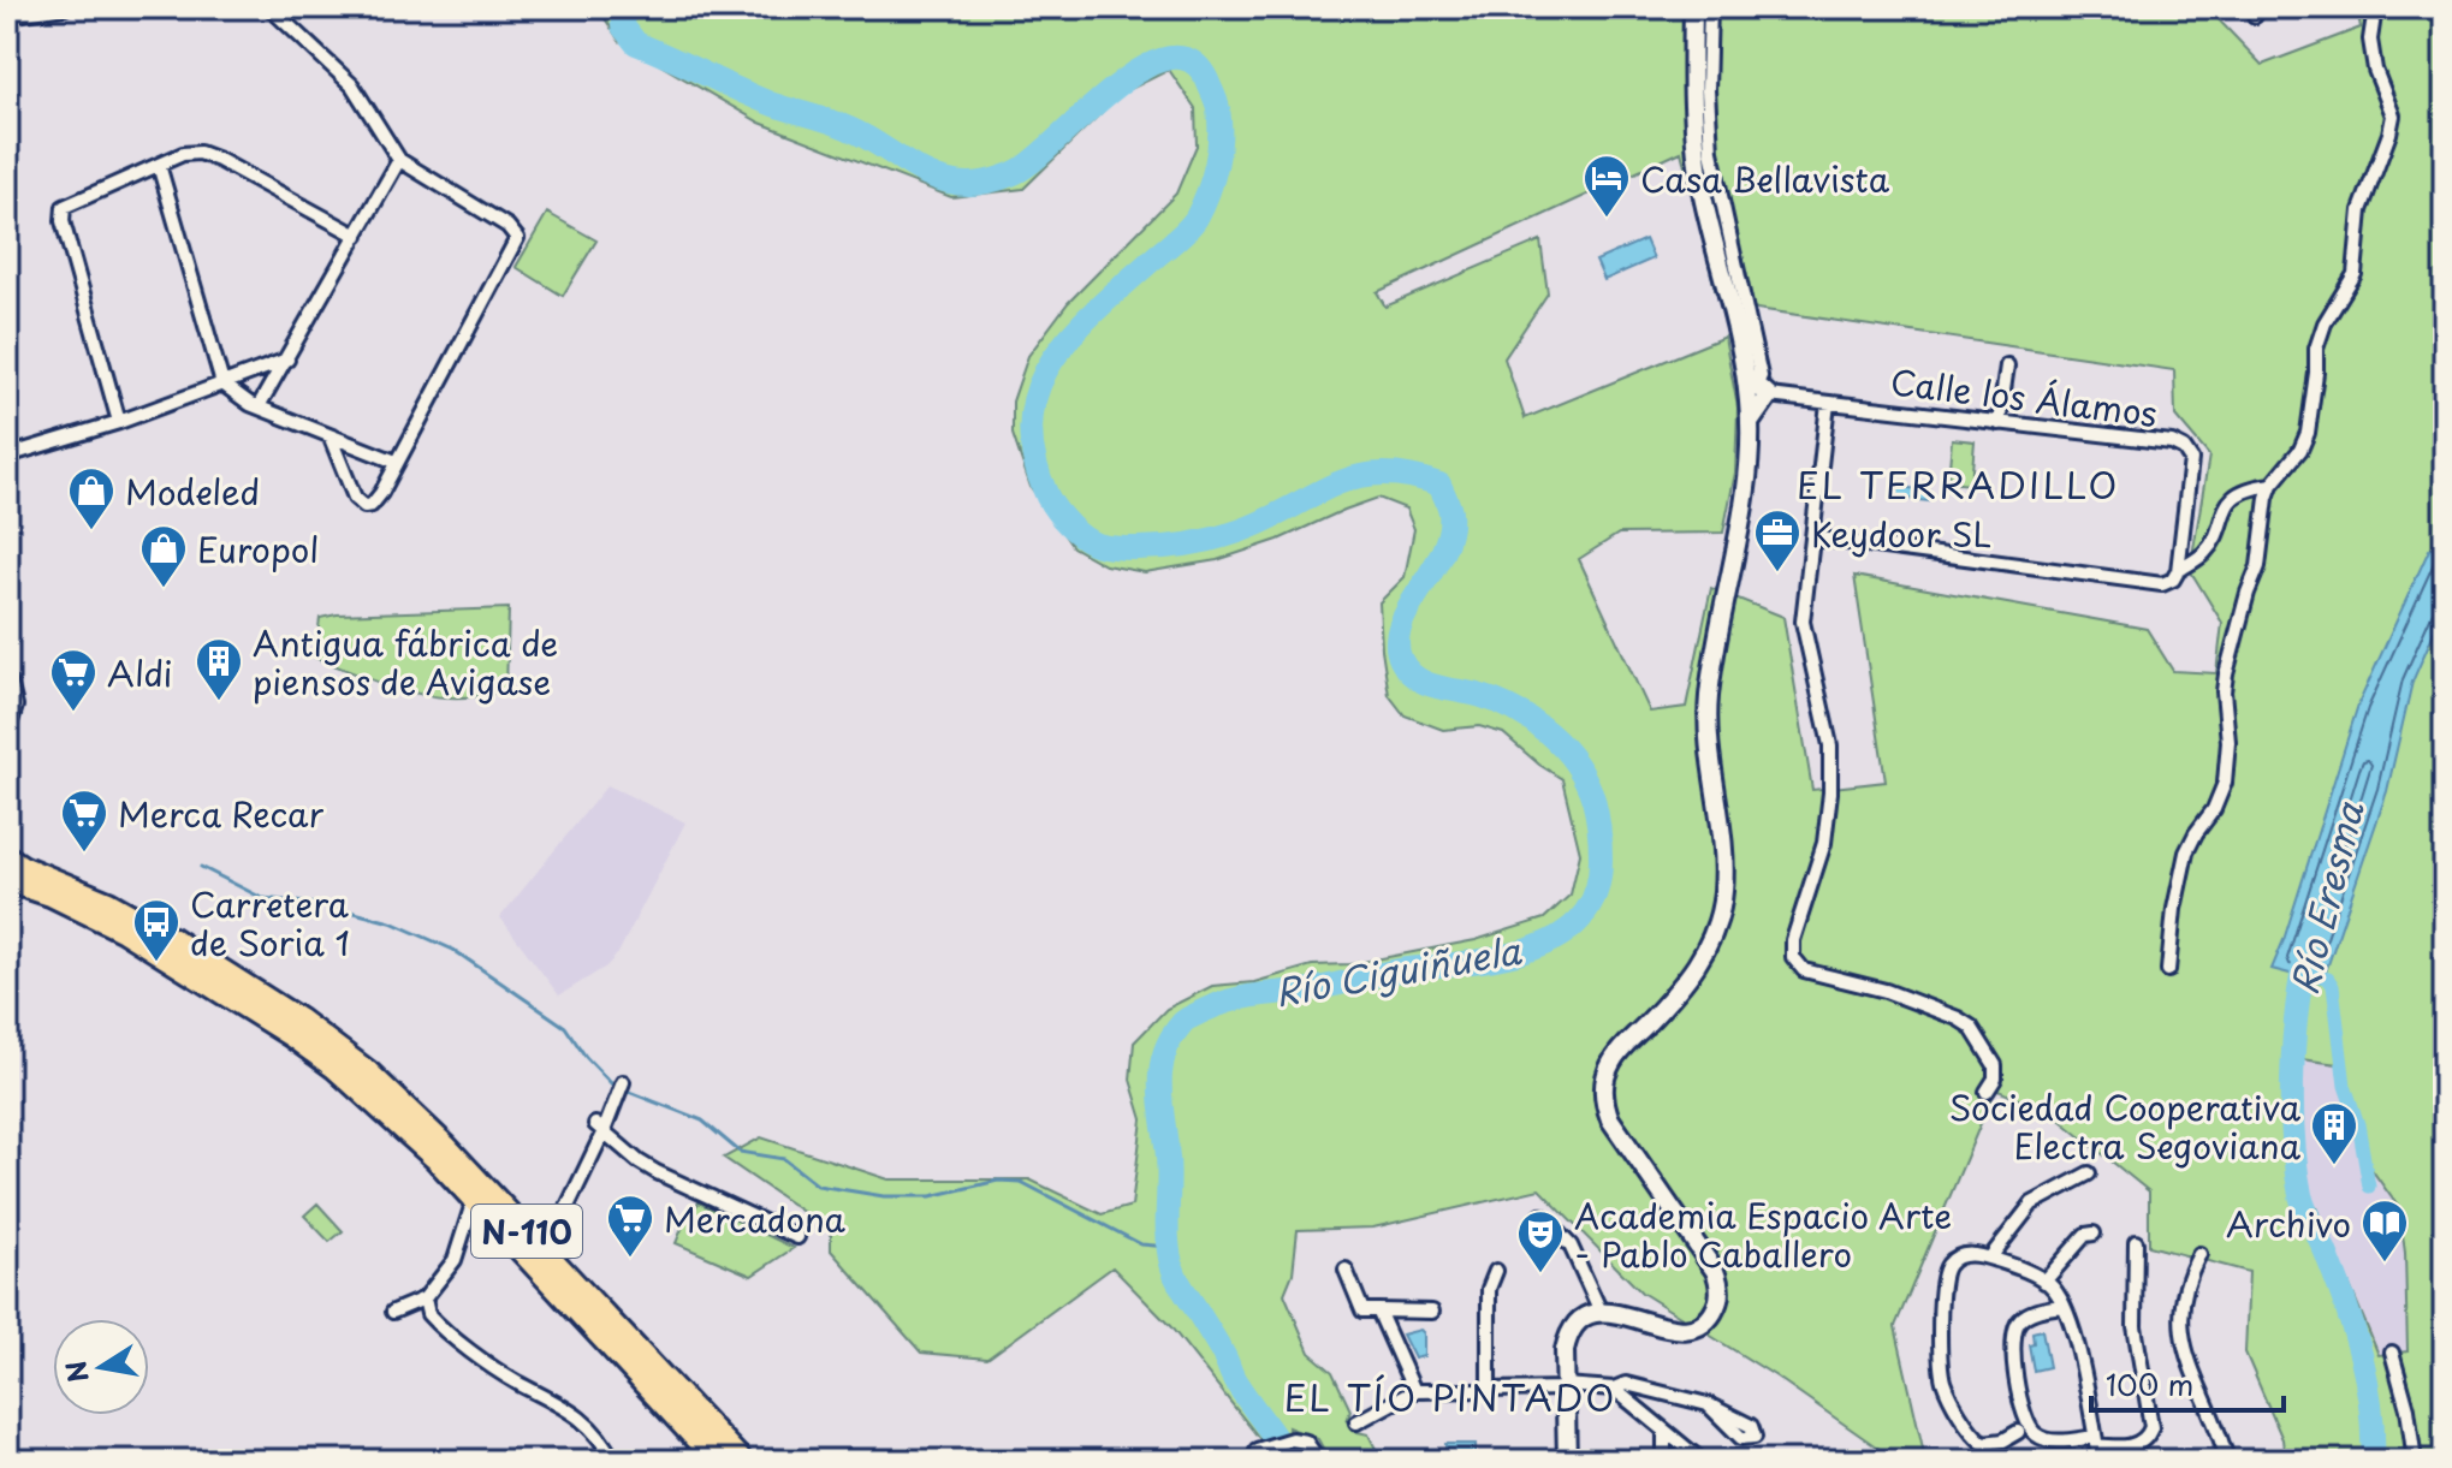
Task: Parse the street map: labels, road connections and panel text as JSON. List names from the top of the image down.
{
  "streets": {
    "highway": ["N-110"],
    "street": ["Calle los Álamos"]
  },
  "districts": ["EL TERRADILLO", "EL TÍO PINTADO"],
  "water": ["Río Eresma", "Río Ciguiñuela"],
  "places": {
    "hotel": ["Casa Bellavista"],
    "shop": ["Modeled", "Europol"],
    "office": ["Keydoor SL"],
    "building": ["Antigua fábrica de piensos de Avigase", "Sociedad Cooperativa Electra Segoviana"],
    "supermarket": ["Aldi", "Merca Recar", "Mercadona"],
    "bus stop": ["Carretera de Soria 1"],
    "library": ["Archivo"],
    "theatre": ["Academia Espacio Arte - Pablo Caballero"]
  },
  "scale_bar": "100 m",
  "north": "left"
}
